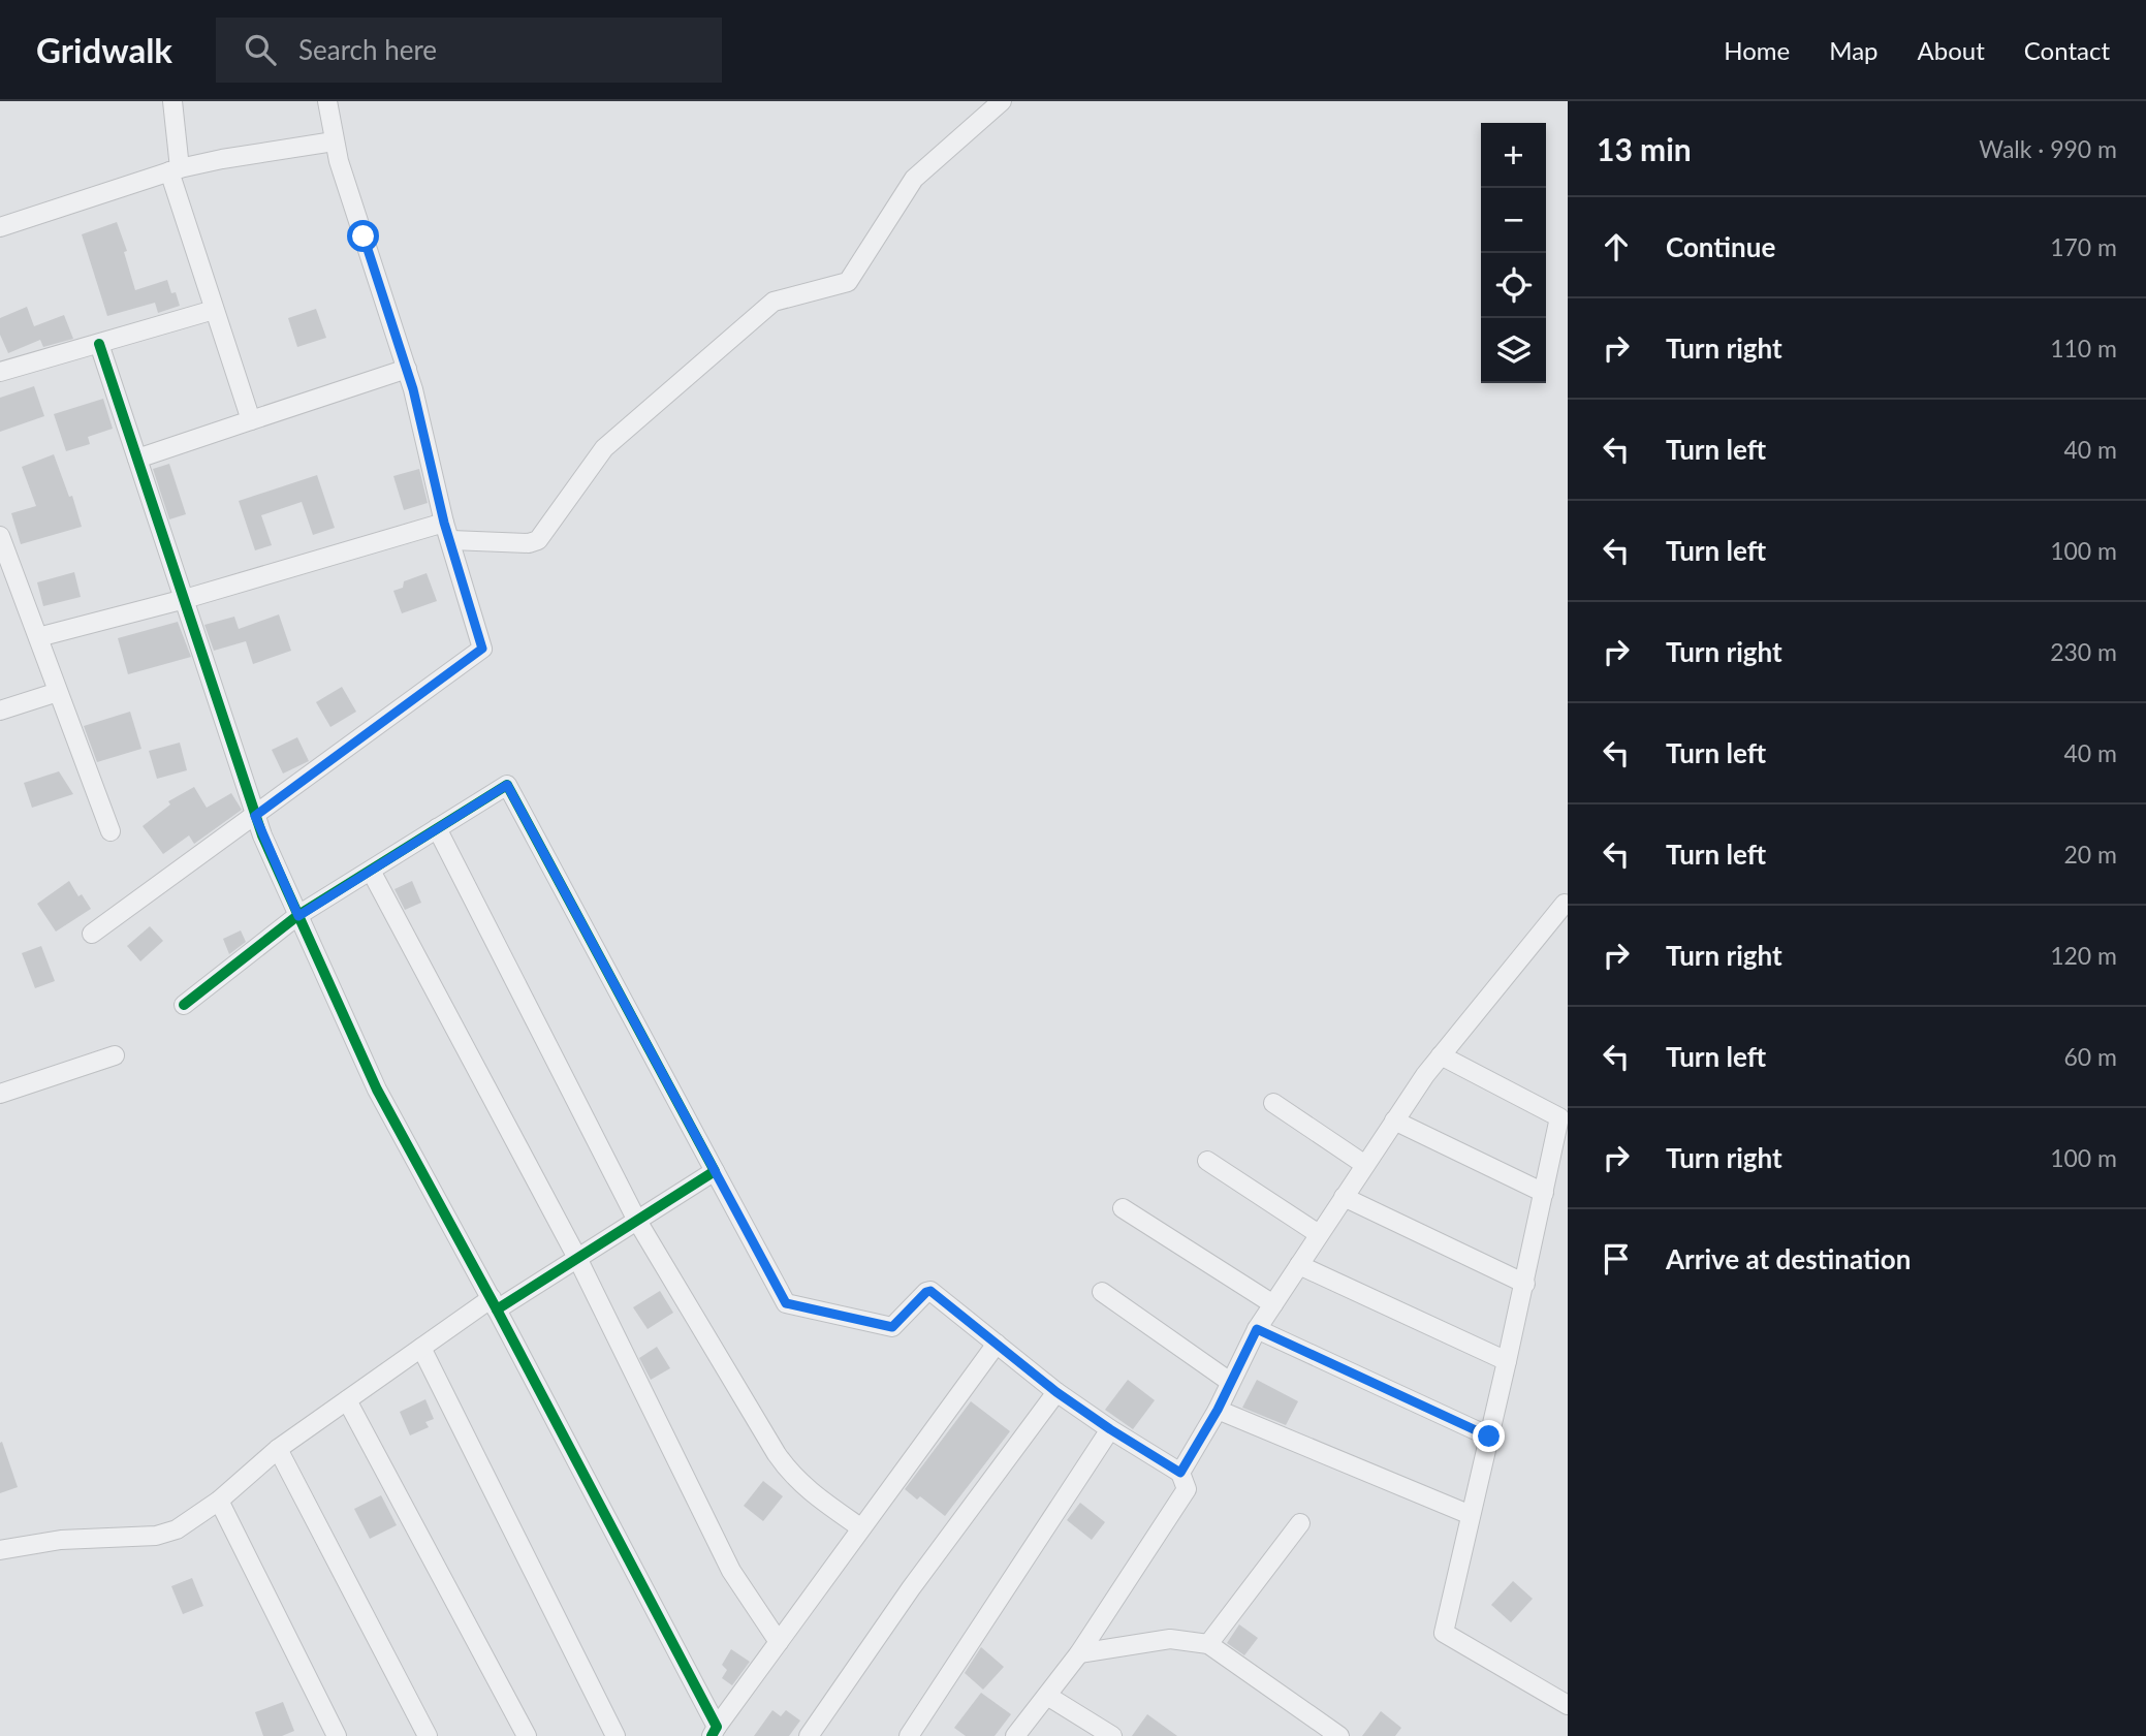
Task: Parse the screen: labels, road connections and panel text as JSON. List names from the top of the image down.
{
  "page": {
    "header": "Gridwalk",
    "search": "Search here",
    "nav": [
      "Home",
      "Map",
      "About",
      "Contact"
    ],
    "heading": ["13 min", "Walk · 990 m"],
    "map_buttons": ["+", "−"],
    "list": [
      ["Continue", "170 m"],
      ["Turn right", "110 m"],
      ["Turn left", "40 m"],
      ["Turn left", "100 m"],
      ["Turn right", "230 m"],
      ["Turn left", "40 m"],
      ["Turn left", "20 m"],
      ["Turn right", "120 m"],
      ["Turn left", "60 m"],
      ["Turn right", "100 m"],
      "Arrive at destination"
    ]
  }
}
